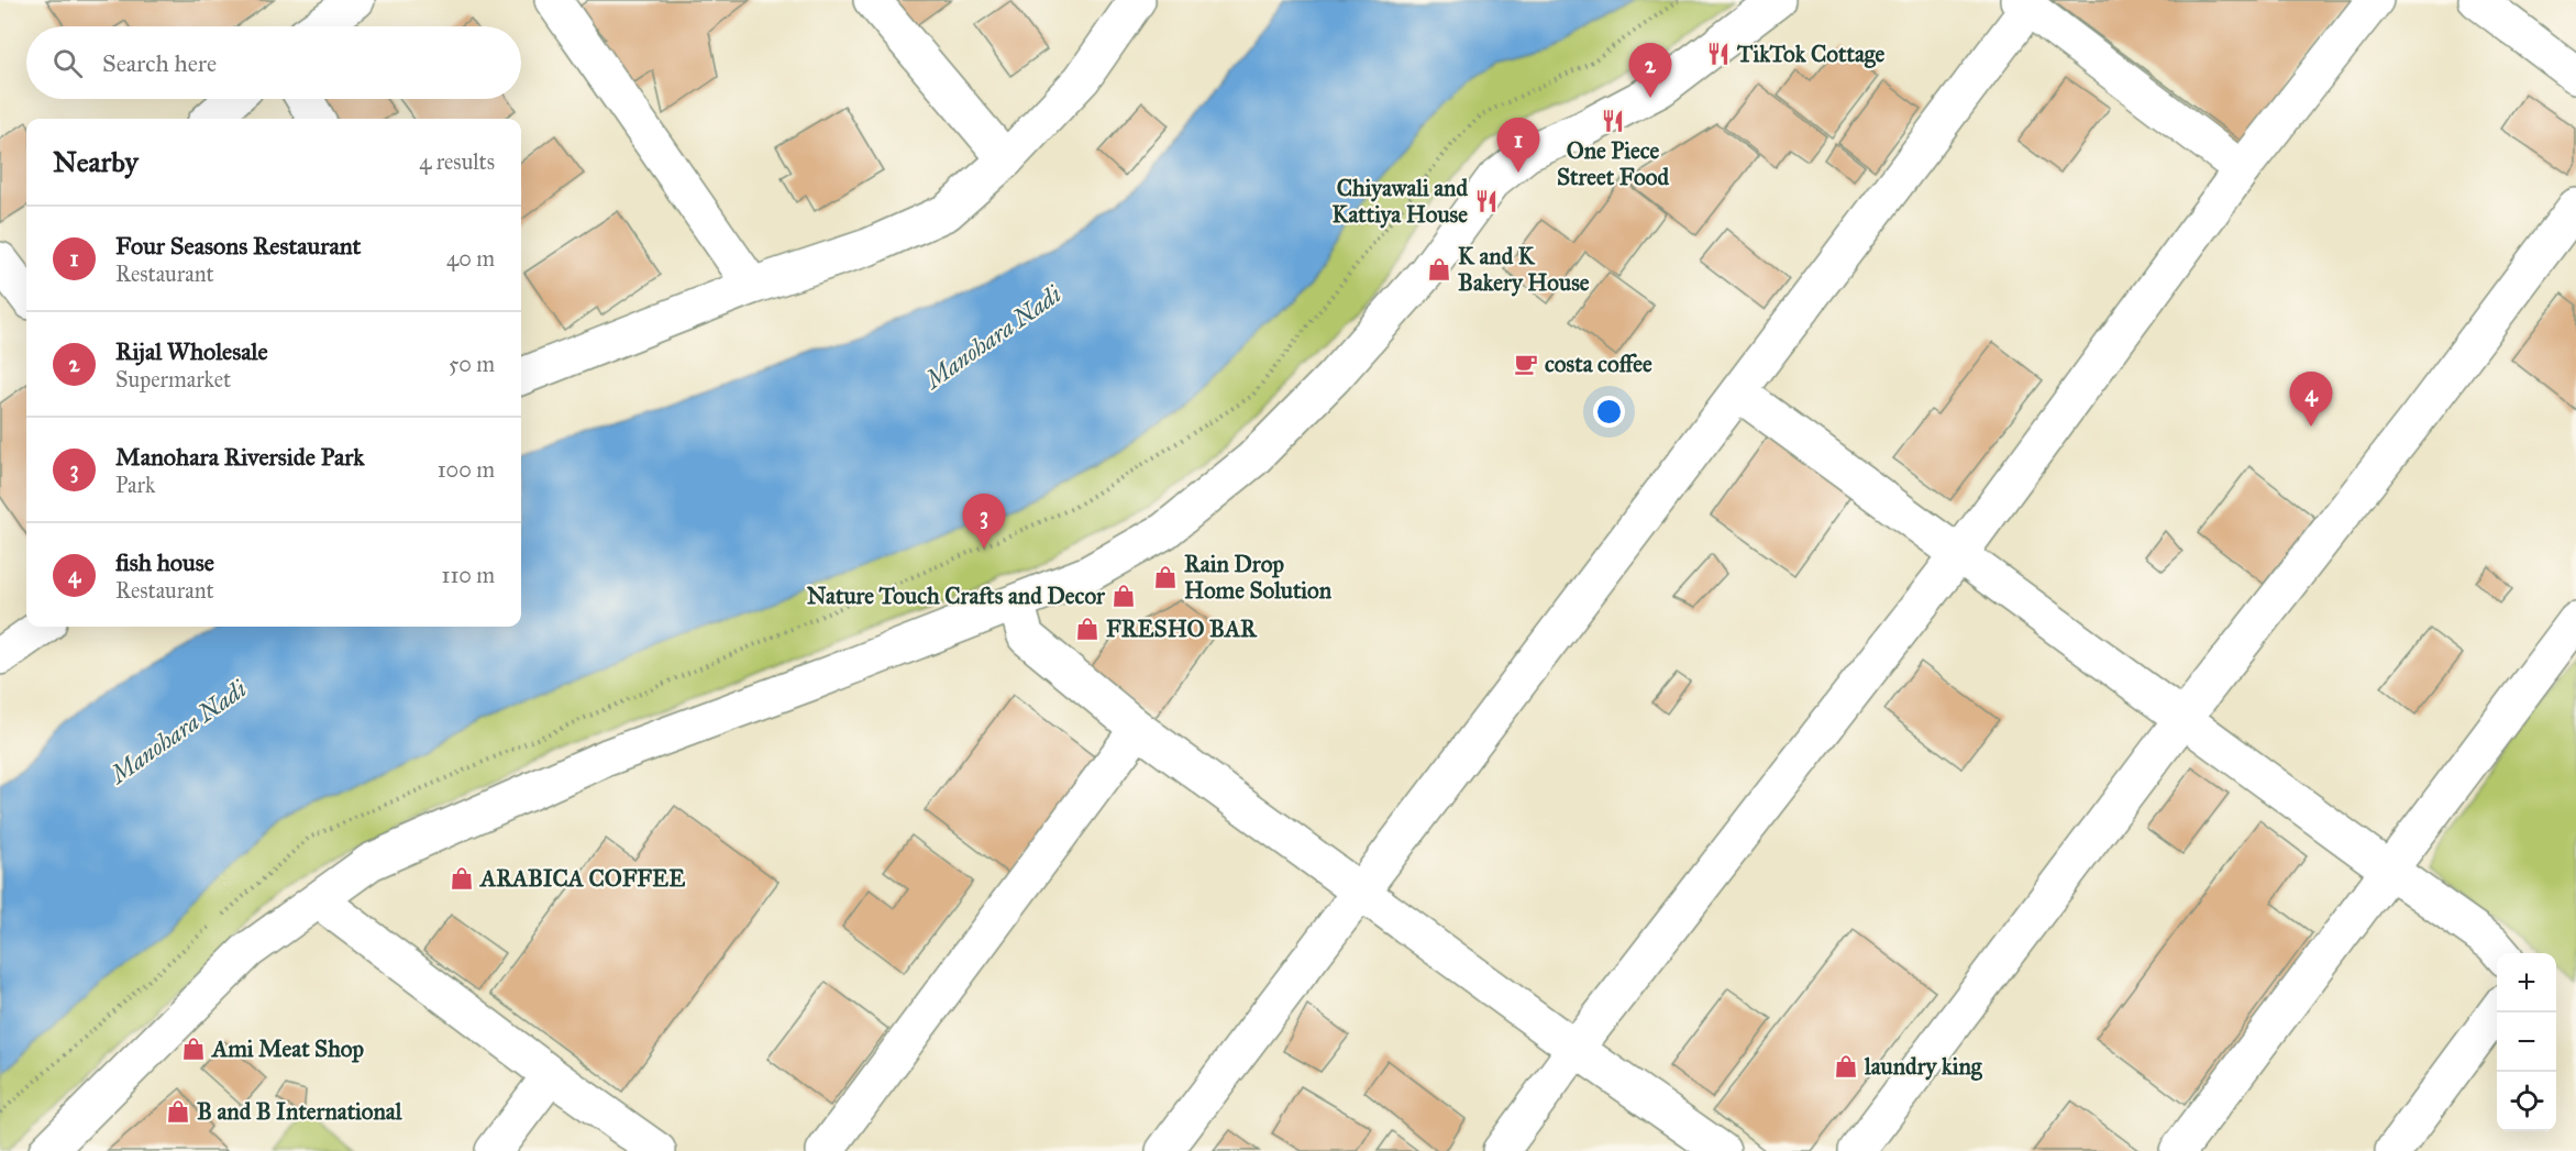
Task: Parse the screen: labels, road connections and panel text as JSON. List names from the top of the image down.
{
  "water": ["Manohara Nadi"],
  "places": {
    "restaurant": ["TikTok Cottage", "One Piece Street Food", "Chiyawali and Kattiya House"],
    "shop": [
      "K and K Bakery House",
      "Rain Drop Home Solution",
      "Nature Touch Crafts and Decor",
      "FRESHO BAR",
      "ARABICA COFFEE",
      "Ami Meat Shop",
      "laundry king",
      "B and B International"
    ],
    "cafe": ["costa coffee"]
  },
  "page": {
    "search": "Search here",
    "pins": [
      "2",
      "1",
      "4",
      "3"
    ],
    "heading": ["Nearby", "4 results"],
    "list": [
      {
        "mark": "1",
        "name": "Four Seasons Restaurant",
        "note": "Restaurant",
        "value": "40 m"
      },
      {
        "mark": "2",
        "name": "Rijal Wholesale",
        "note": "Supermarket",
        "value": "50 m"
      },
      {
        "mark": "3",
        "name": "Manohara Riverside Park",
        "note": "Park",
        "value": "100 m"
      },
      {
        "mark": "4",
        "name": "fish house",
        "note": "Restaurant",
        "value": "110 m"
      }
    ],
    "map_buttons": ["+", "−"]
  }
}
